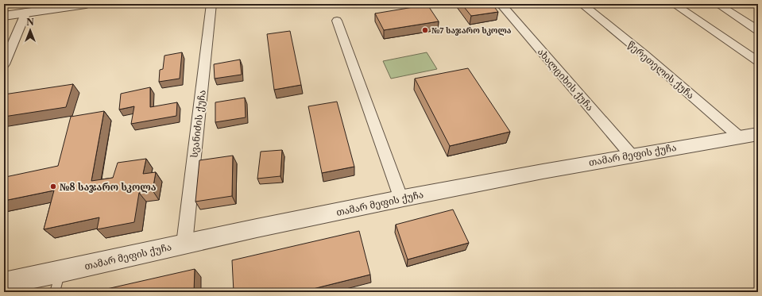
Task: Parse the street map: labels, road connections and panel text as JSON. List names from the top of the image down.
{
  "streets": {
    "street": [
      "წერეთელის ქუჩა",
      "ახალციხის ქუჩა",
      "სვანიძის ქუჩა",
      "თამარ მეფის ქუჩა"
    ]
  },
  "crossings": [
    ["წერეთელის ქუჩა", "თამარ მეფის ქუჩა"],
    ["ახალციხის ქუჩა", "თამარ მეფის ქუჩა"],
    ["სვანიძის ქუჩა", "თამარ მეფის ქუჩა"]
  ],
  "places": ["№7 საჯარო სკოლა", "№8 საჯარო სკოლა"],
  "north": "top"
}
